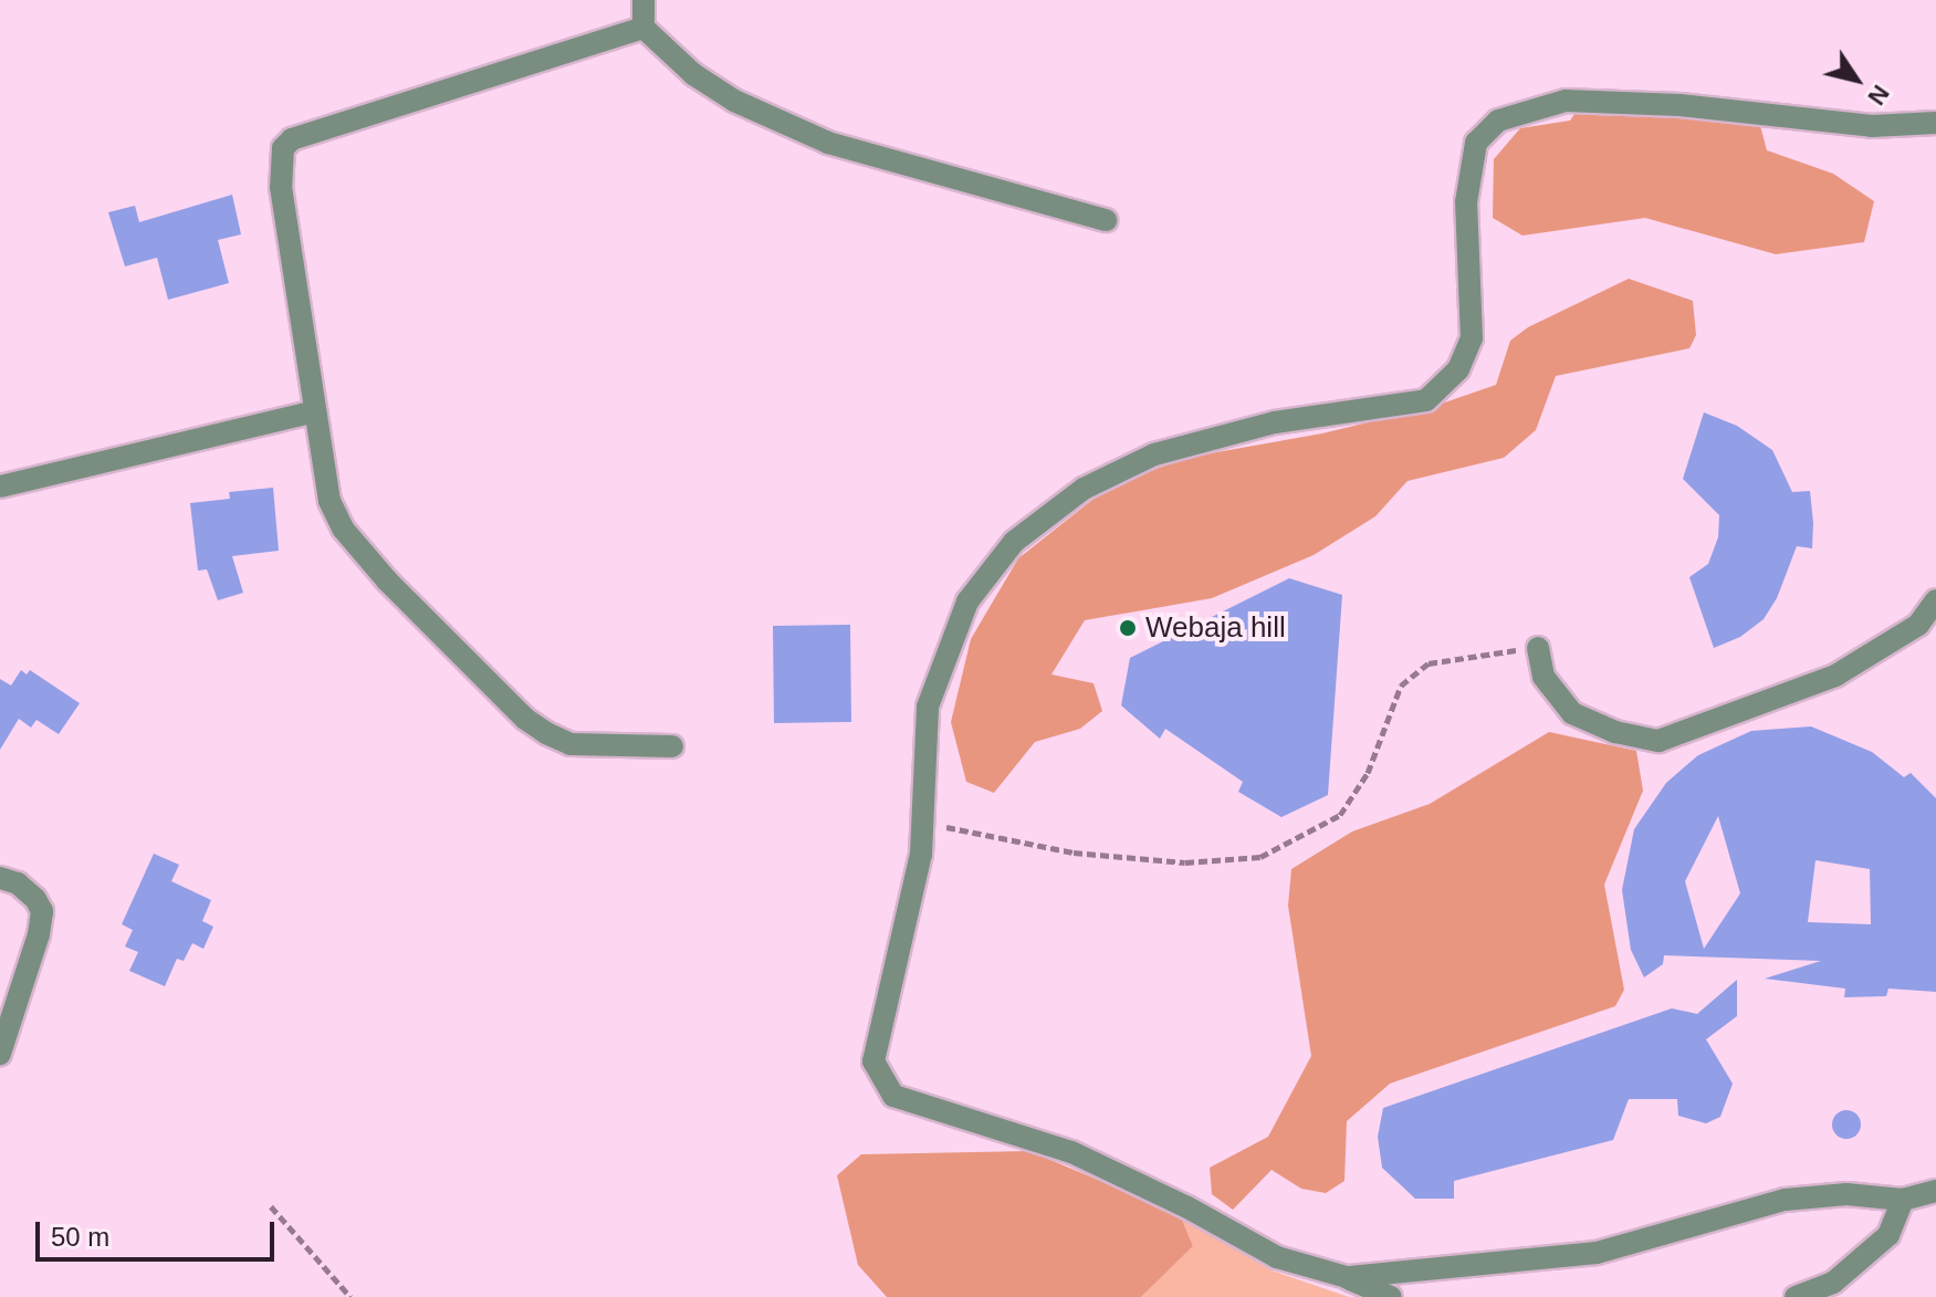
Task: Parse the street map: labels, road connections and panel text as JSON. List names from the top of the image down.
{
  "places": ["Webaja hill"],
  "scale_bar": "50 m",
  "north": "bottom right"
}
